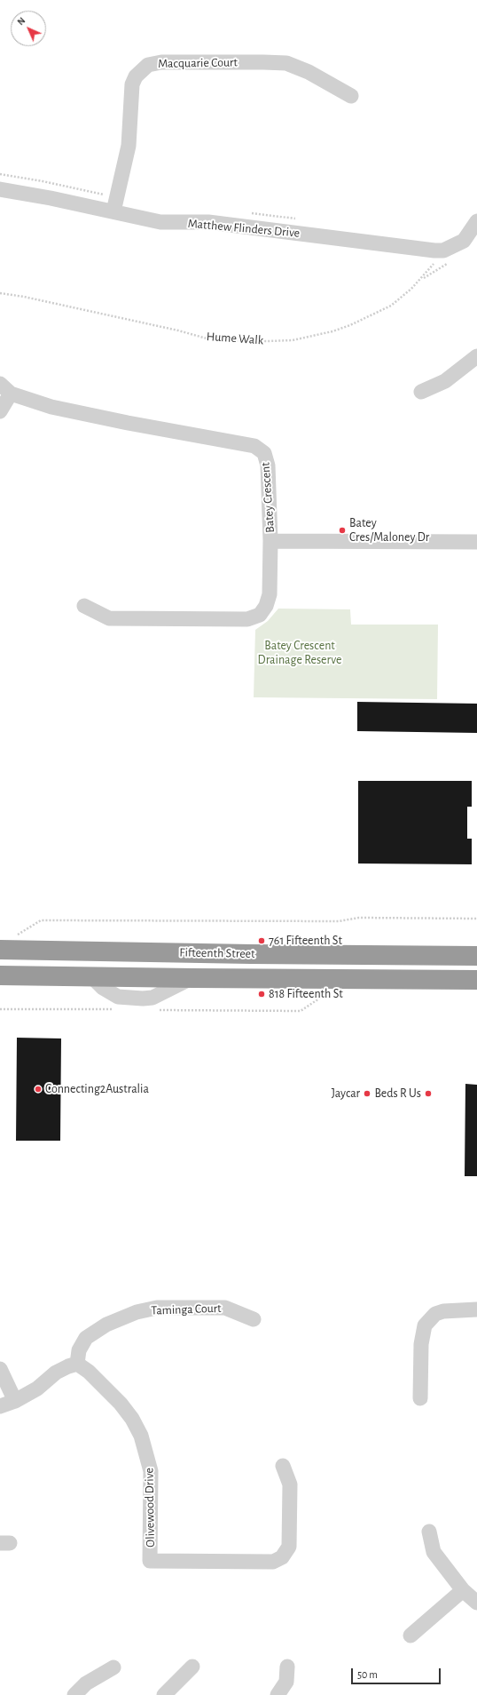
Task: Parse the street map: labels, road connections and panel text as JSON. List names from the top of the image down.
{
  "streets": {
    "highway": ["Fifteenth Street"],
    "street": [
      "Macquarie Court",
      "Matthew Flinders Drive",
      "Batey Crescent",
      "Taminga Court",
      "Olivewood Drive"
    ],
    "path": ["Hume Walk"]
  },
  "crossings": [
    ["Macquarie Court", "Matthew Flinders Drive"],
    ["Matthew Flinders Drive", "Hume Walk"],
    ["Taminga Court", "Olivewood Drive"]
  ],
  "parks": ["Batey Crescent Drainage Reserve"],
  "places": [
    "Batey Cres/Maloney Dr",
    "761 Fifteenth St",
    "818 Fifteenth St",
    "Connecting2Australia",
    "Jaycar",
    "Beds R Us"
  ],
  "scale_bar": "50 m",
  "north": "top left"
}
